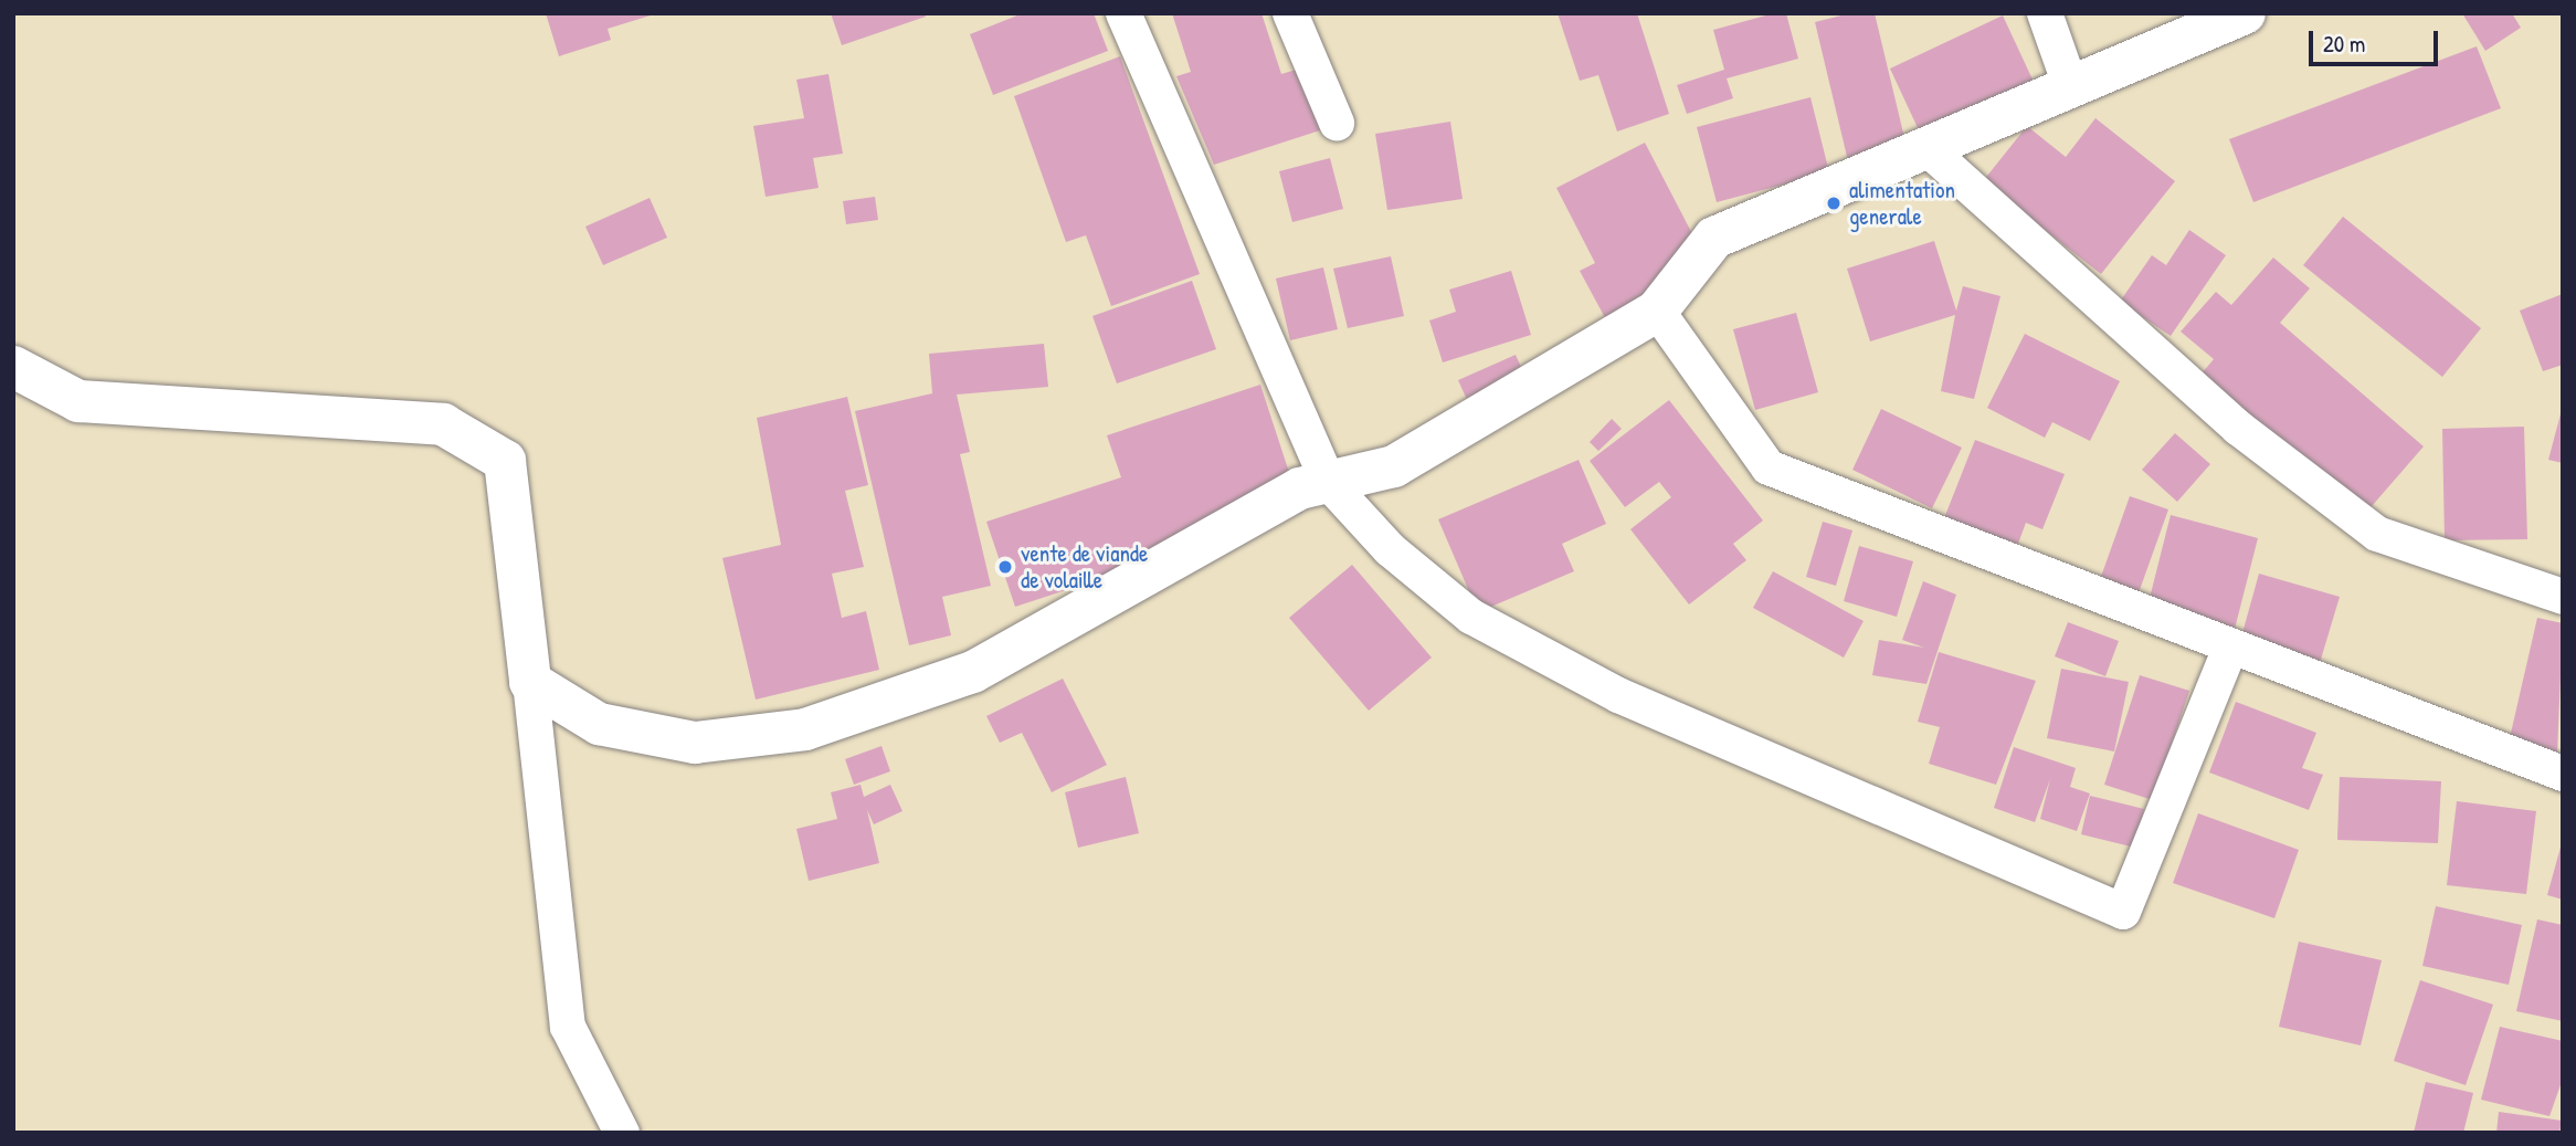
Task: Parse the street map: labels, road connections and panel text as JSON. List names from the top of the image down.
{
  "places": ["alimentation generale", "vente de viande de volaille"],
  "scale_bar": "20 m"
}
